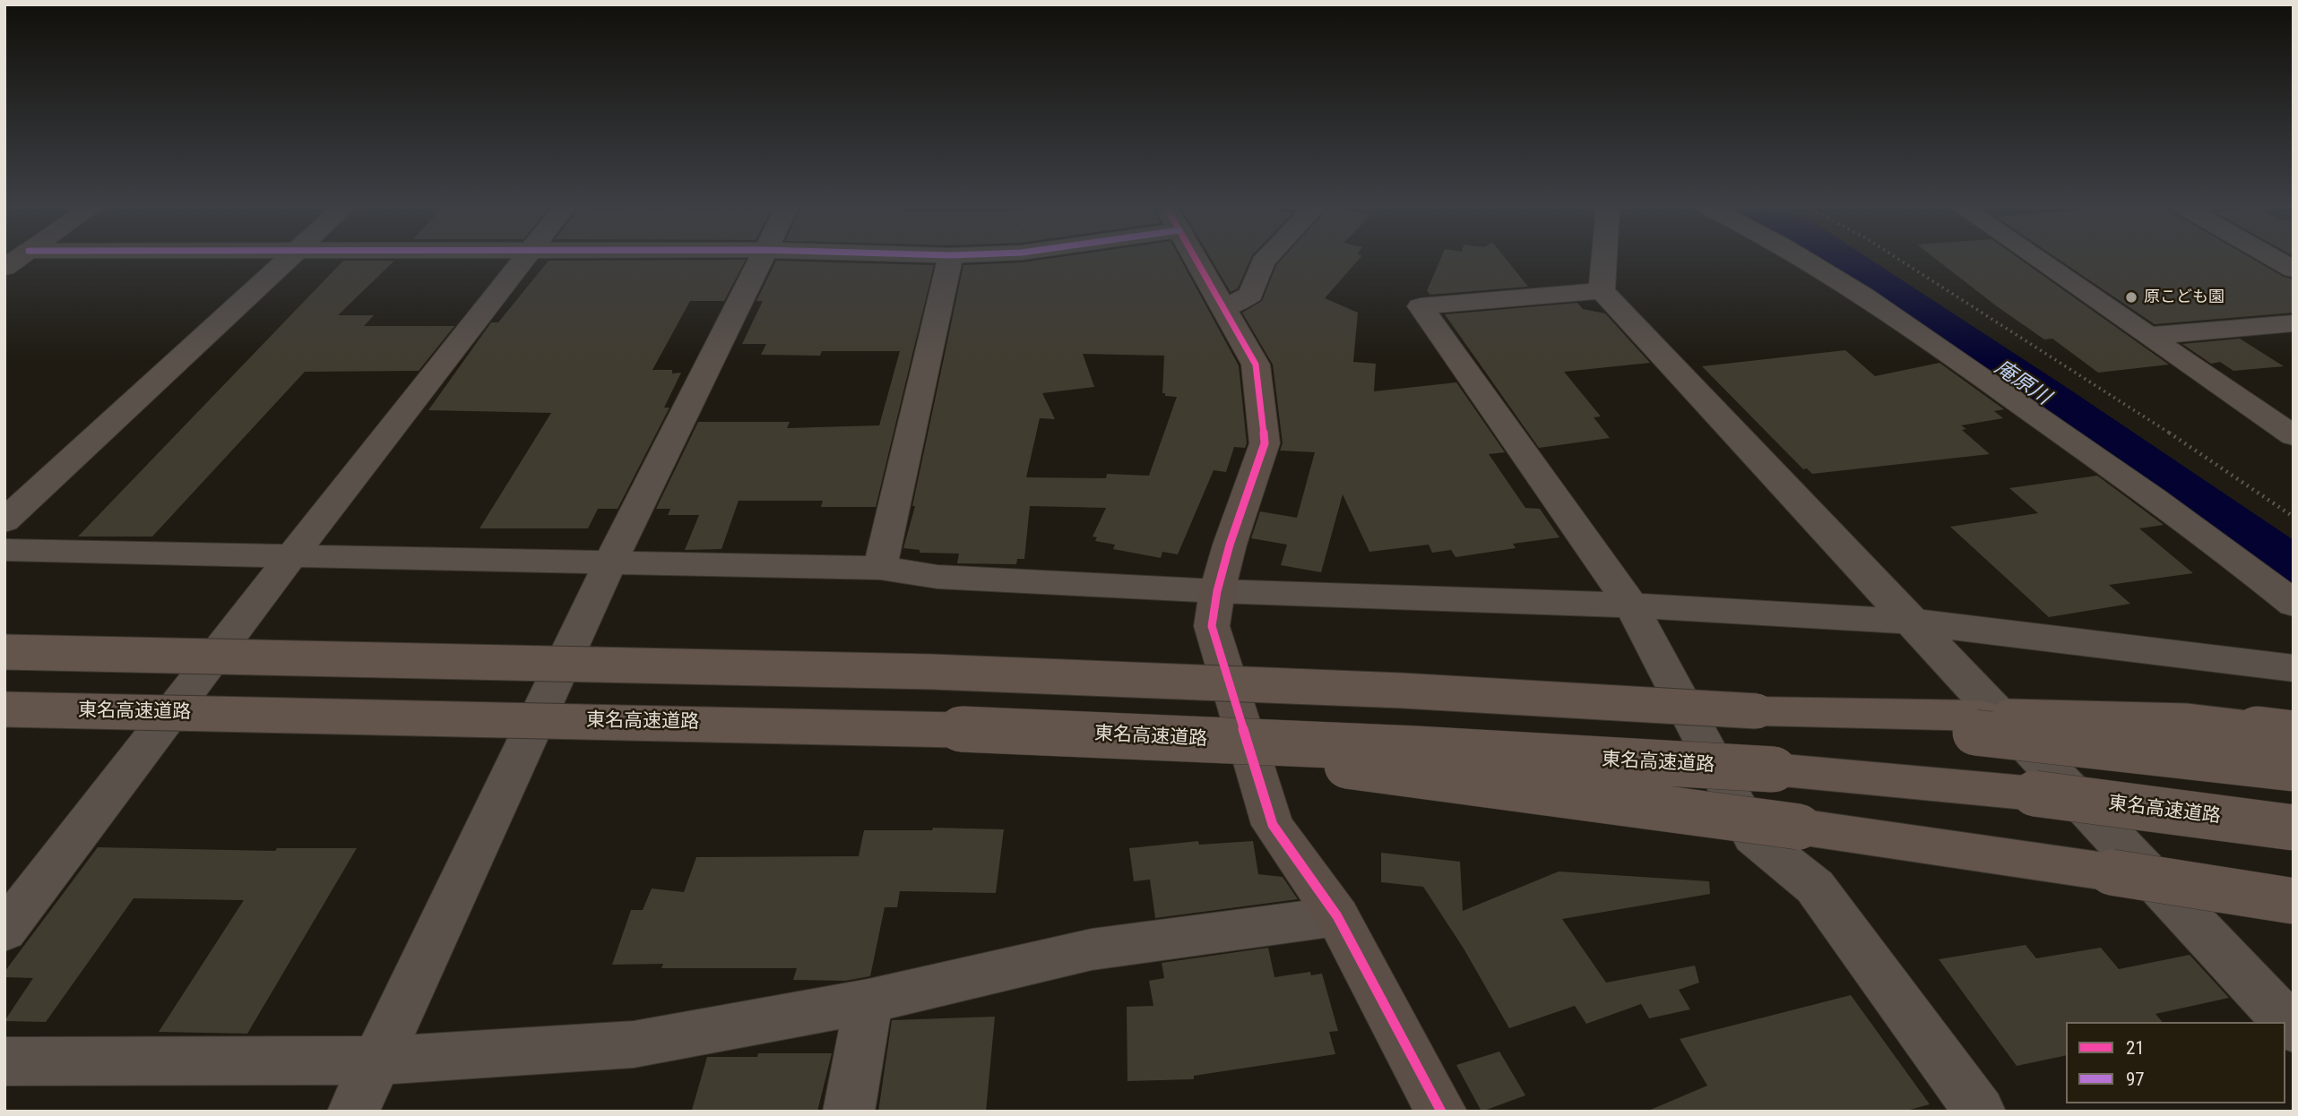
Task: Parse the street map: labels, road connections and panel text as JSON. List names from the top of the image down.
{
  "streets": {
    "highway": ["東名高速道路"]
  },
  "water": ["庵原川"],
  "places": ["原こども園"],
  "lines": ["transit line 21"],
  "legend": ["21", "97"]
}
